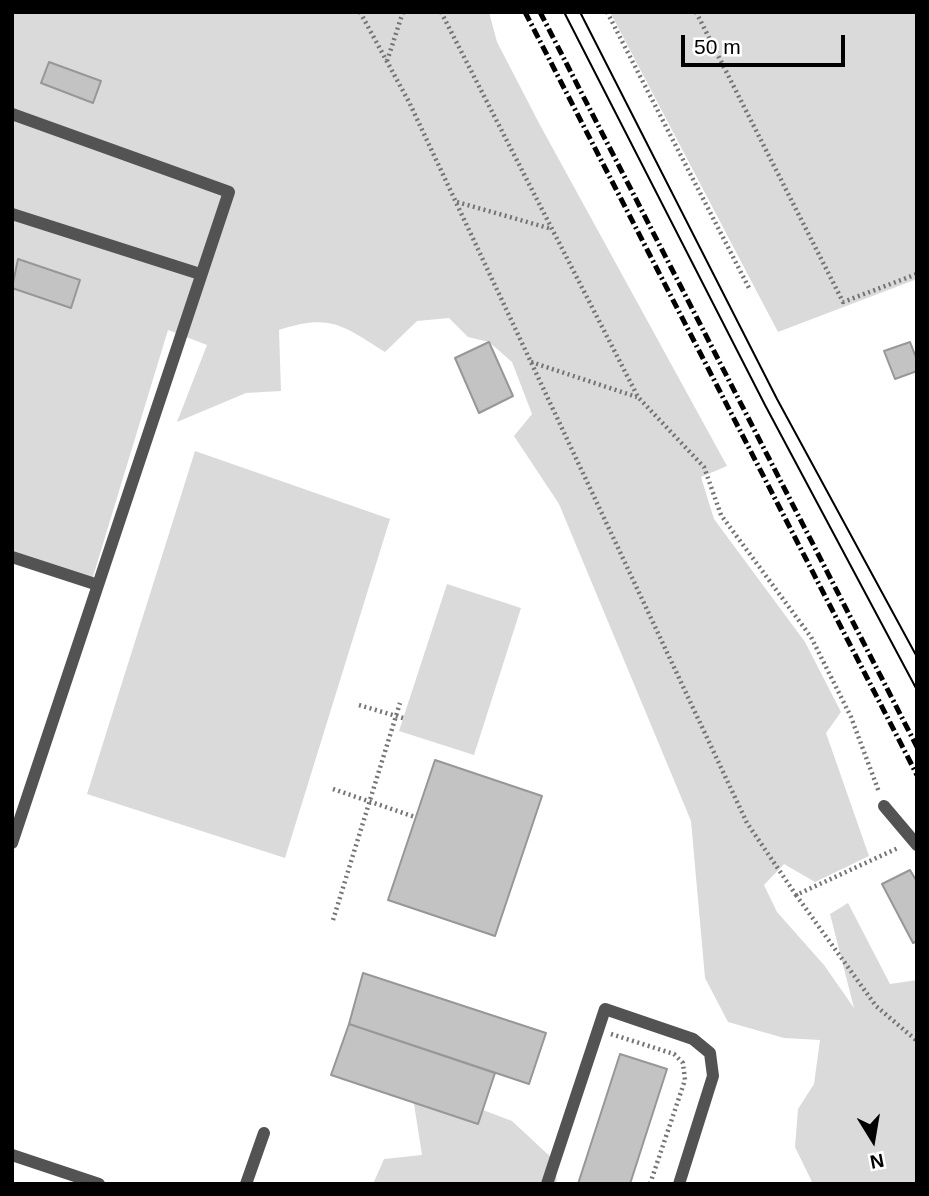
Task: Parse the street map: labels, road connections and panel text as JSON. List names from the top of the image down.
{
  "scale_bar": "50 m",
  "north": "bottom"
}
